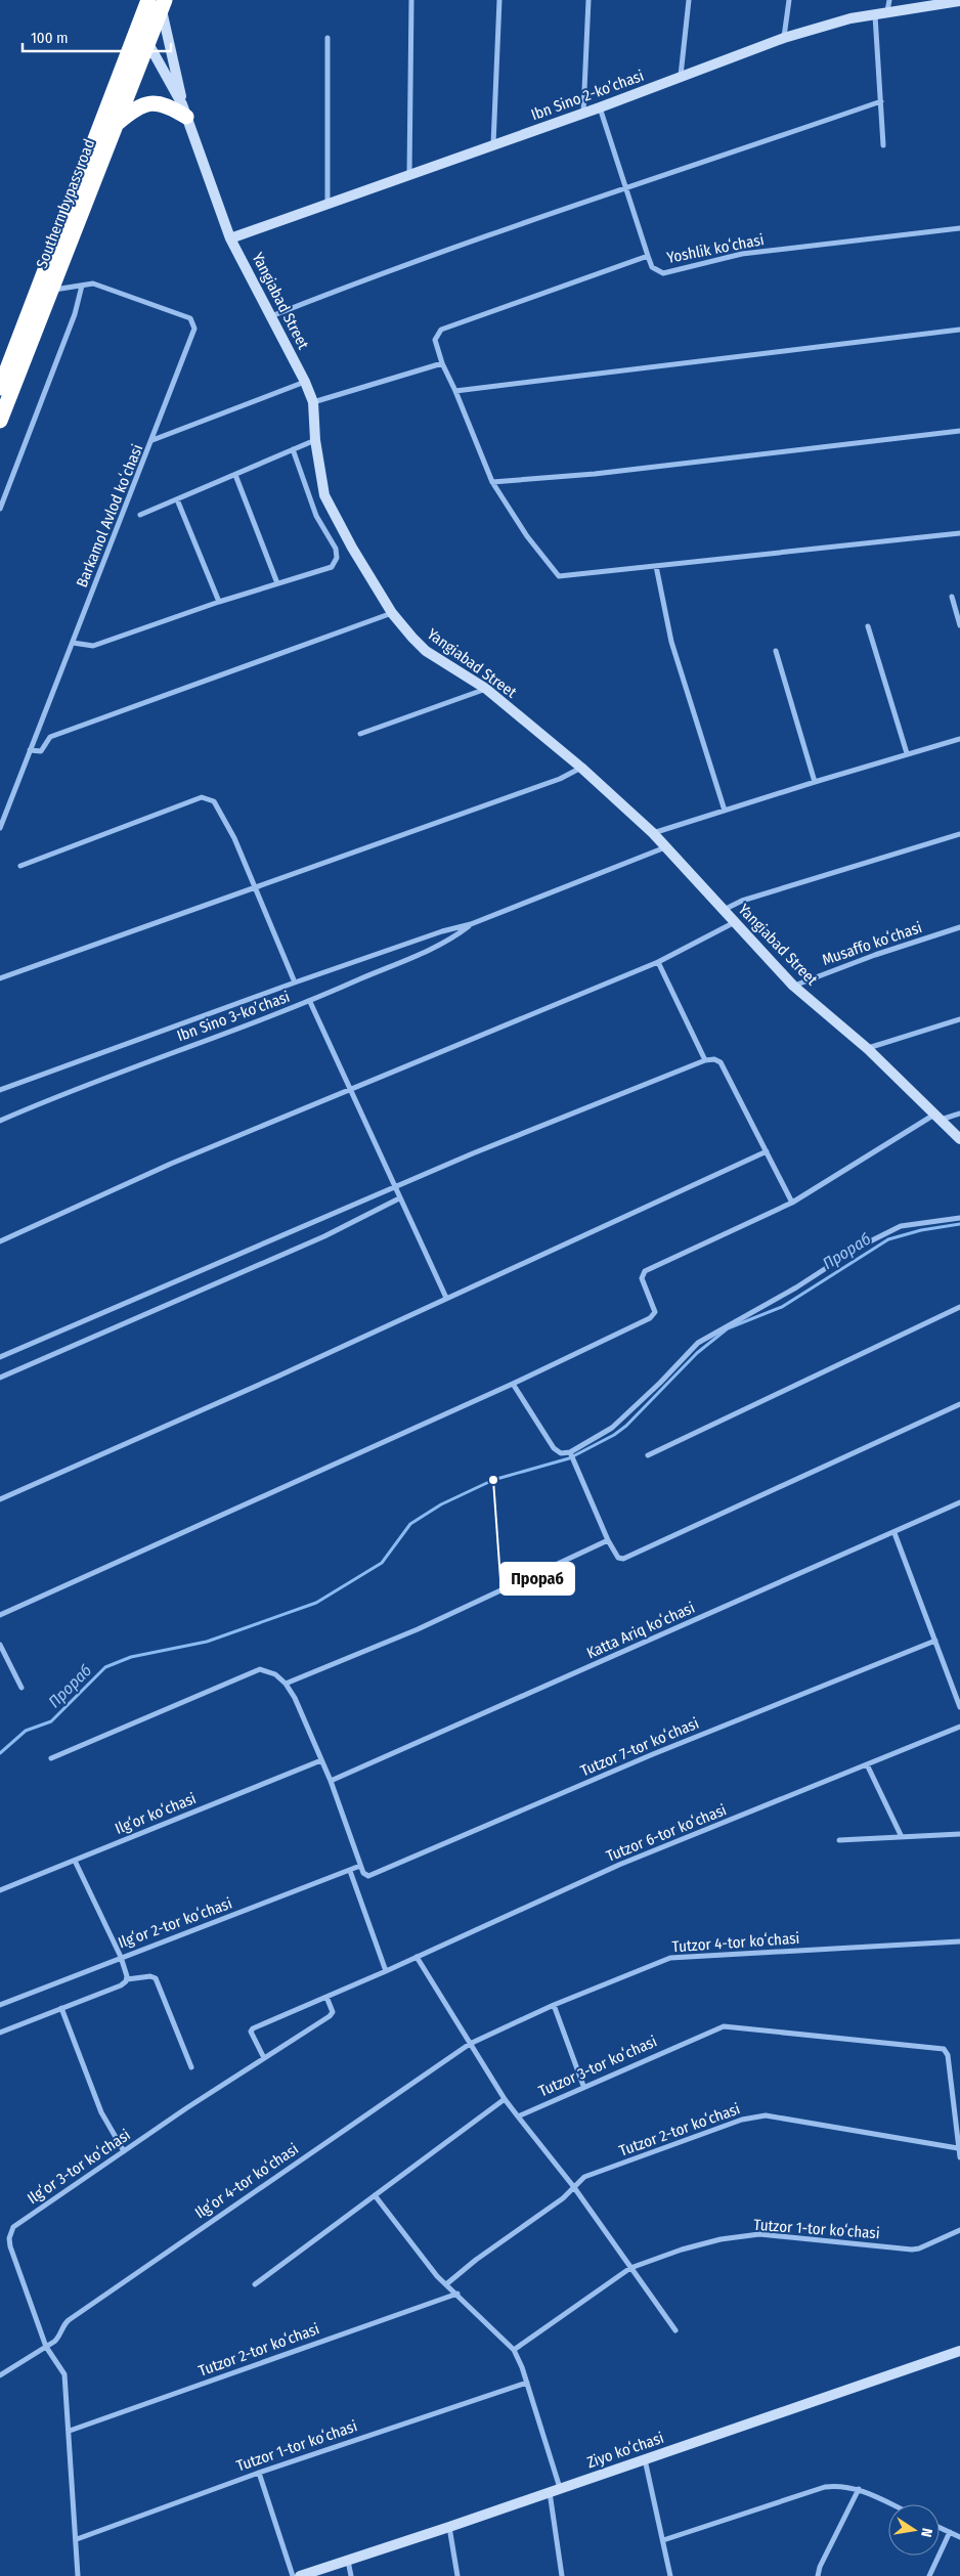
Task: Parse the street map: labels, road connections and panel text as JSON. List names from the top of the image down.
{
  "streets": {
    "highway": ["Southern bypass road"],
    "street": [
      "Ibn Sino 2-koʼchasi",
      "Yoshlik koʻchasi",
      "Yangiabad Street",
      "Barkamol Avlod koʻchasi",
      "Musaffo koʻchasi",
      "Ibn Sino 3-koʼchasi",
      "Katta Ariq koʻchasi",
      "Tutzor 7-tor koʻchasi",
      "Ilgʻor koʻchasi",
      "Tutzor 6-tor koʻchasi",
      "Ilgʻor 2-tor koʻchasi",
      "Tutzor 4-tor koʻchasi",
      "Tutzor 3-tor koʻchasi",
      "Tutzor 2-tor koʻchasi",
      "Ilgʻor 3-tor koʻchasi",
      "Ilgʻor 4-tor koʻchasi",
      "Tutzor 1-tor koʻchasi",
      "Ziyo koʻchasi"
    ]
  },
  "crossings": [
    ["Ibn Sino 2-koʼchasi", "Yangiabad Street"],
    ["Southern bypass road", "Barkamol Avlod koʻchasi"],
    ["Yangiabad Street", "Musaffo koʻchasi"],
    ["Yangiabad Street", "Ibn Sino 3-koʼchasi"],
    ["Tutzor 7-tor koʻchasi", "Ilgʻor 2-tor koʻchasi"],
    ["Tutzor 4-tor koʻchasi", "Ilgʻor 4-tor koʻchasi"],
    ["Tutzor 3-tor koʻchasi", "Tutzor 2-tor koʻchasi"],
    ["Ilgʻor 3-tor koʻchasi", "Ilgʻor 4-tor koʻchasi"]
  ],
  "water": ["Прораб"],
  "places": ["Прораб"],
  "scale_bar": "100 m",
  "north": "right"
}
